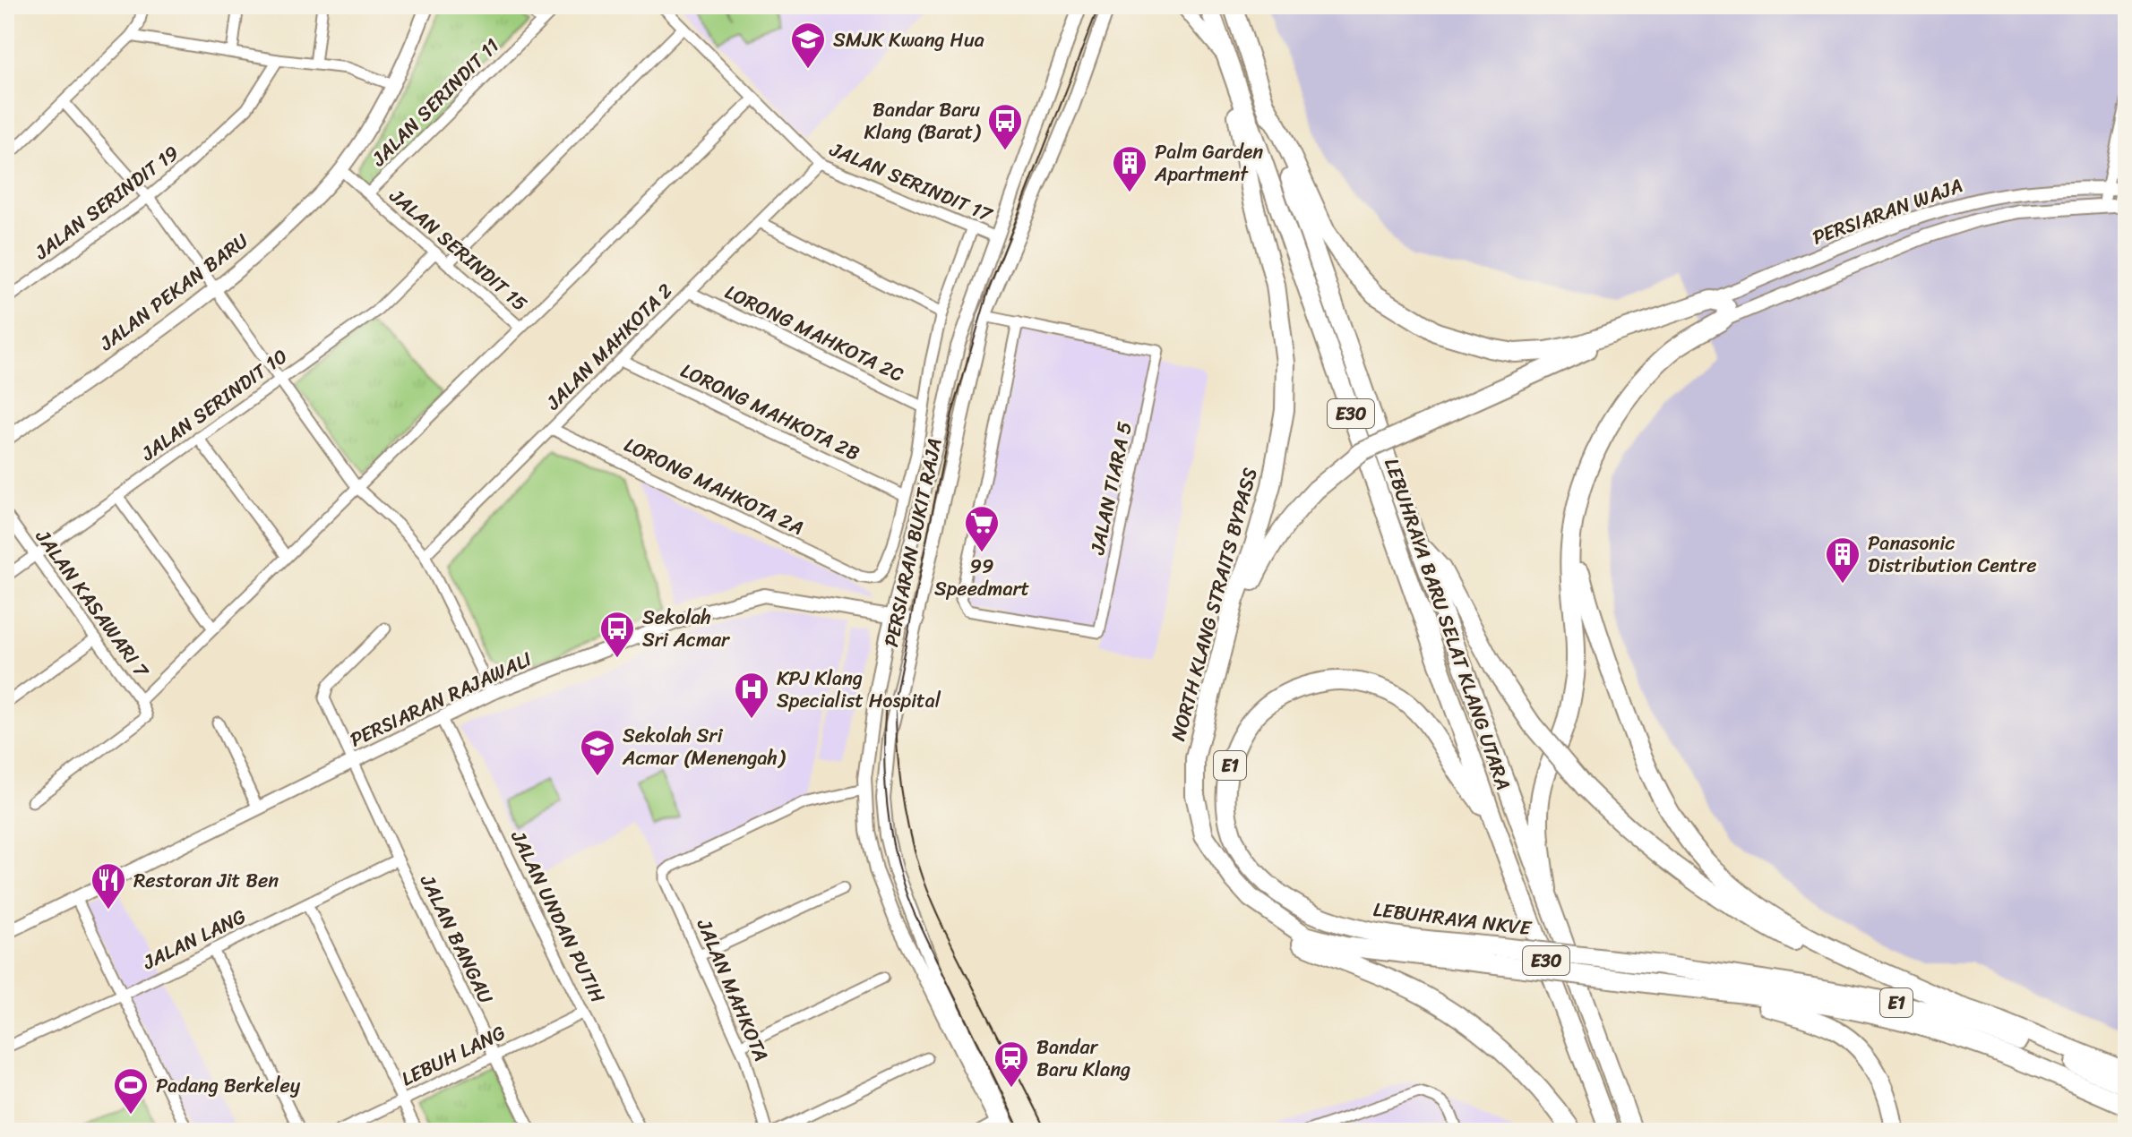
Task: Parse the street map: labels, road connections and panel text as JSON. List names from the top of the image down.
{
  "streets": {
    "highway": [
      "E30",
      "NORTH KLANG STRAITS BYPASS",
      "LEBUHRAYA BARU SELAT KLANG UTARA",
      "E1",
      "LEBUHRAYA NKVE"
    ],
    "street": [
      "JALAN SERINDIT 11",
      "JALAN SERINDIT 17",
      "JALAN SERINDIT 19",
      "PERSIARAN WAJA",
      "JALAN SERINDIT 15",
      "JALAN PEKAN BARU",
      "LORONG MAHKOTA 2C",
      "JALAN MAHKOTA 2",
      "JALAN SERINDIT 10",
      "LORONG MAHKOTA 2B",
      "LORONG MAHKOTA 2A",
      "JALAN TIARA 5",
      "PERSIARAN BUKIT RAJA",
      "JALAN KASAWARI 7",
      "PERSIARAN RAJAWALI",
      "JALAN UNDAN PUTIH",
      "JALAN LANG",
      "JALAN BANGAU",
      "JALAN MAHKOTA",
      "LEBUH LANG"
    ]
  },
  "crossings": [
    ["JALAN SERINDIT 11", "JALAN SERINDIT 15"],
    ["JALAN SERINDIT 17", "JALAN MAHKOTA 2"],
    ["JALAN SERINDIT 17", "PERSIARAN BUKIT RAJA"],
    ["JALAN SERINDIT 15", "JALAN PEKAN BARU"],
    ["JALAN SERINDIT 15", "JALAN SERINDIT 10"],
    ["LORONG MAHKOTA 2C", "JALAN MAHKOTA 2"],
    ["JALAN MAHKOTA 2", "LORONG MAHKOTA 2B"],
    ["JALAN MAHKOTA 2", "LORONG MAHKOTA 2A"],
    ["JALAN SERINDIT 10", "JALAN KASAWARI 7"],
    ["LORONG MAHKOTA 2B", "LORONG MAHKOTA 2A"],
    ["E30", "NORTH KLANG STRAITS BYPASS"],
    ["PERSIARAN BUKIT RAJA", "PERSIARAN RAJAWALI"],
    ["PERSIARAN BUKIT RAJA", "JALAN MAHKOTA"],
    ["NORTH KLANG STRAITS BYPASS", "LEBUHRAYA BARU SELAT KLANG UTARA"],
    ["NORTH KLANG STRAITS BYPASS", "LEBUHRAYA NKVE"],
    ["LEBUHRAYA BARU SELAT KLANG UTARA", "LEBUHRAYA NKVE"],
    ["PERSIARAN RAJAWALI", "JALAN UNDAN PUTIH"],
    ["PERSIARAN RAJAWALI", "JALAN BANGAU"],
    ["JALAN UNDAN PUTIH", "LEBUH LANG"],
    ["JALAN LANG", "JALAN BANGAU"],
    ["JALAN BANGAU", "LEBUH LANG"]
  ],
  "places": {
    "school or university": ["SMJK Kwang Hua", "Sekolah Sri Acmar (Menengah)"],
    "bus stop": ["Bandar Baru Klang (Barat)", "Sekolah Sri Acmar"],
    "building": ["Palm Garden Apartment", "Panasonic Distribution Centre"],
    "supermarket": ["99 Speedmart"],
    "hospital": ["KPJ Klang Specialist Hospital"],
    "restaurant": ["Restoran Jit Ben"],
    "station": ["Bandar Baru Klang"],
    "sports": ["Padang Berkeley"]
  }
}
